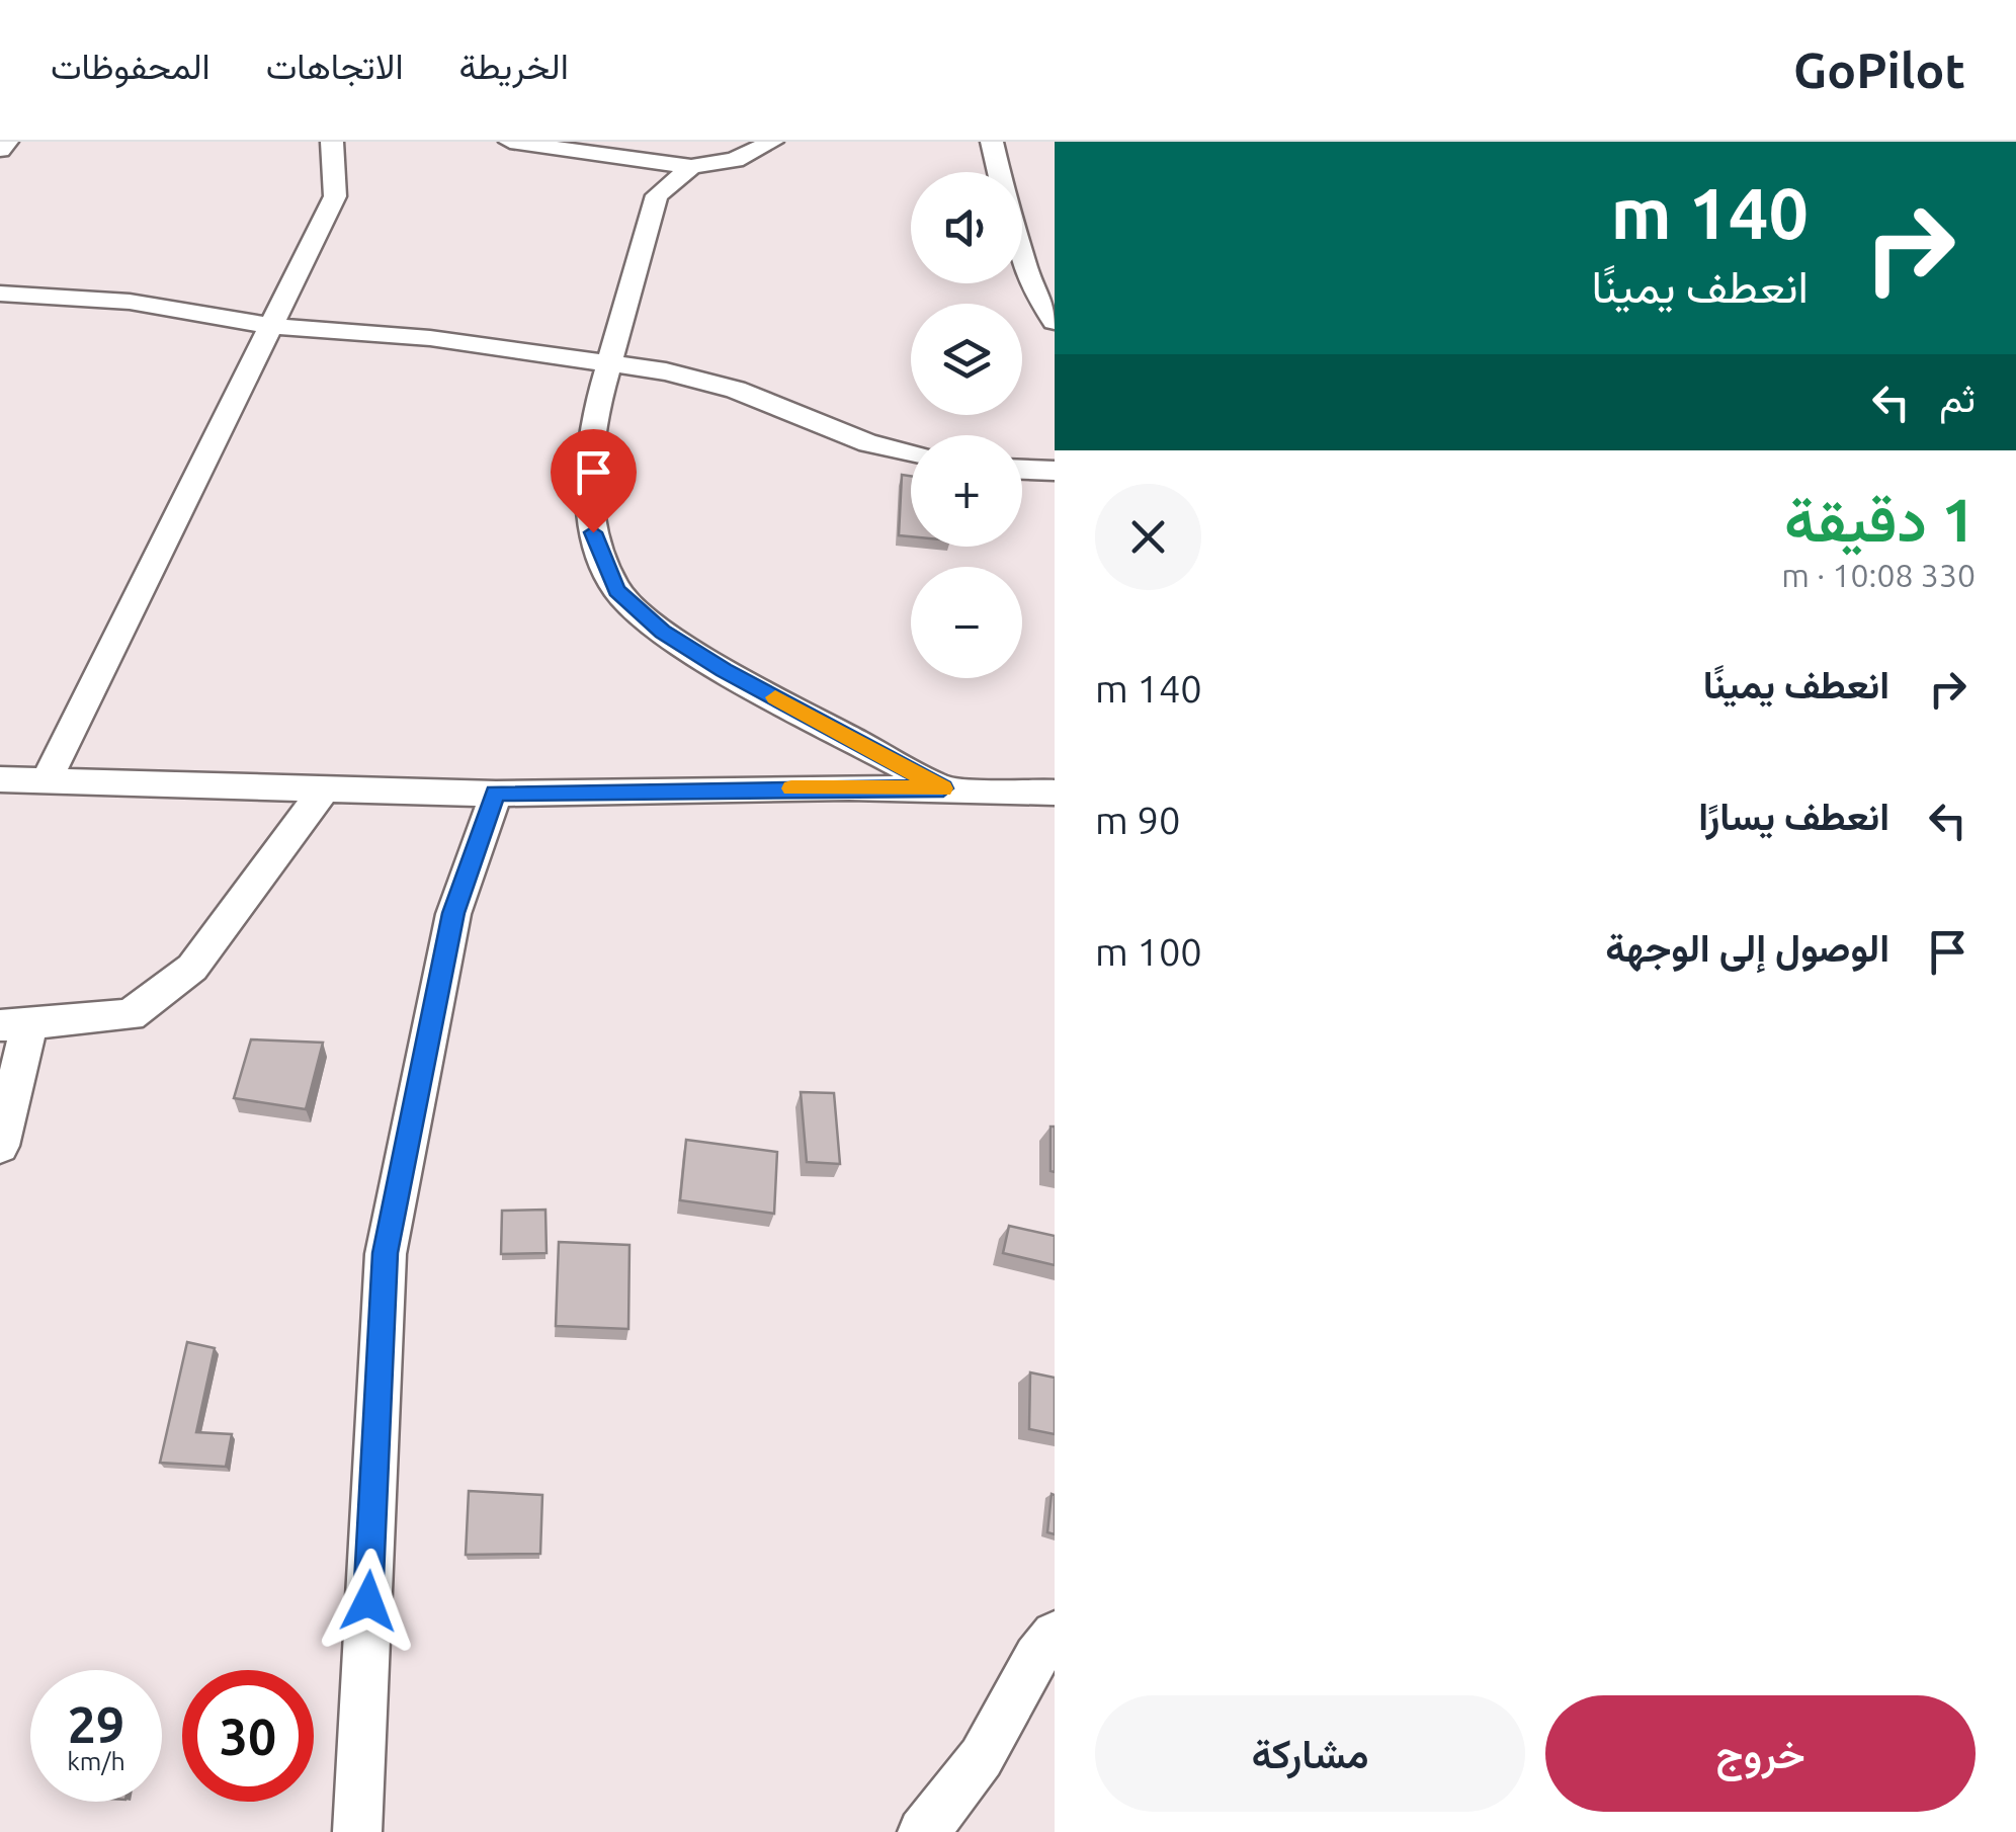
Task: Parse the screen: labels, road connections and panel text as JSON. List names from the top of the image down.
{
  "page": {
    "header": "GoPilot",
    "nav": ["الخريطة", "الاتجاهات", "المحفوظات"],
    "turn": ["140 m", "انعطف يمينًا"],
    "map_buttons": ["+", "−"],
    "then": "ثم",
    "heading": ["1 دقيقة", "330 m · 10:08"],
    "list": [
      {
        "name": "انعطف يمينًا",
        "value": "140 m"
      },
      {
        "name": "انعطف يسارًا",
        "value": "90 m"
      },
      {
        "name": "الوصول إلى الوجهة",
        "value": "100 m"
      }
    ],
    "speed": "29 km/h",
    "limit": "30",
    "buttons": ["خروج", "مشاركة"]
  }
}
